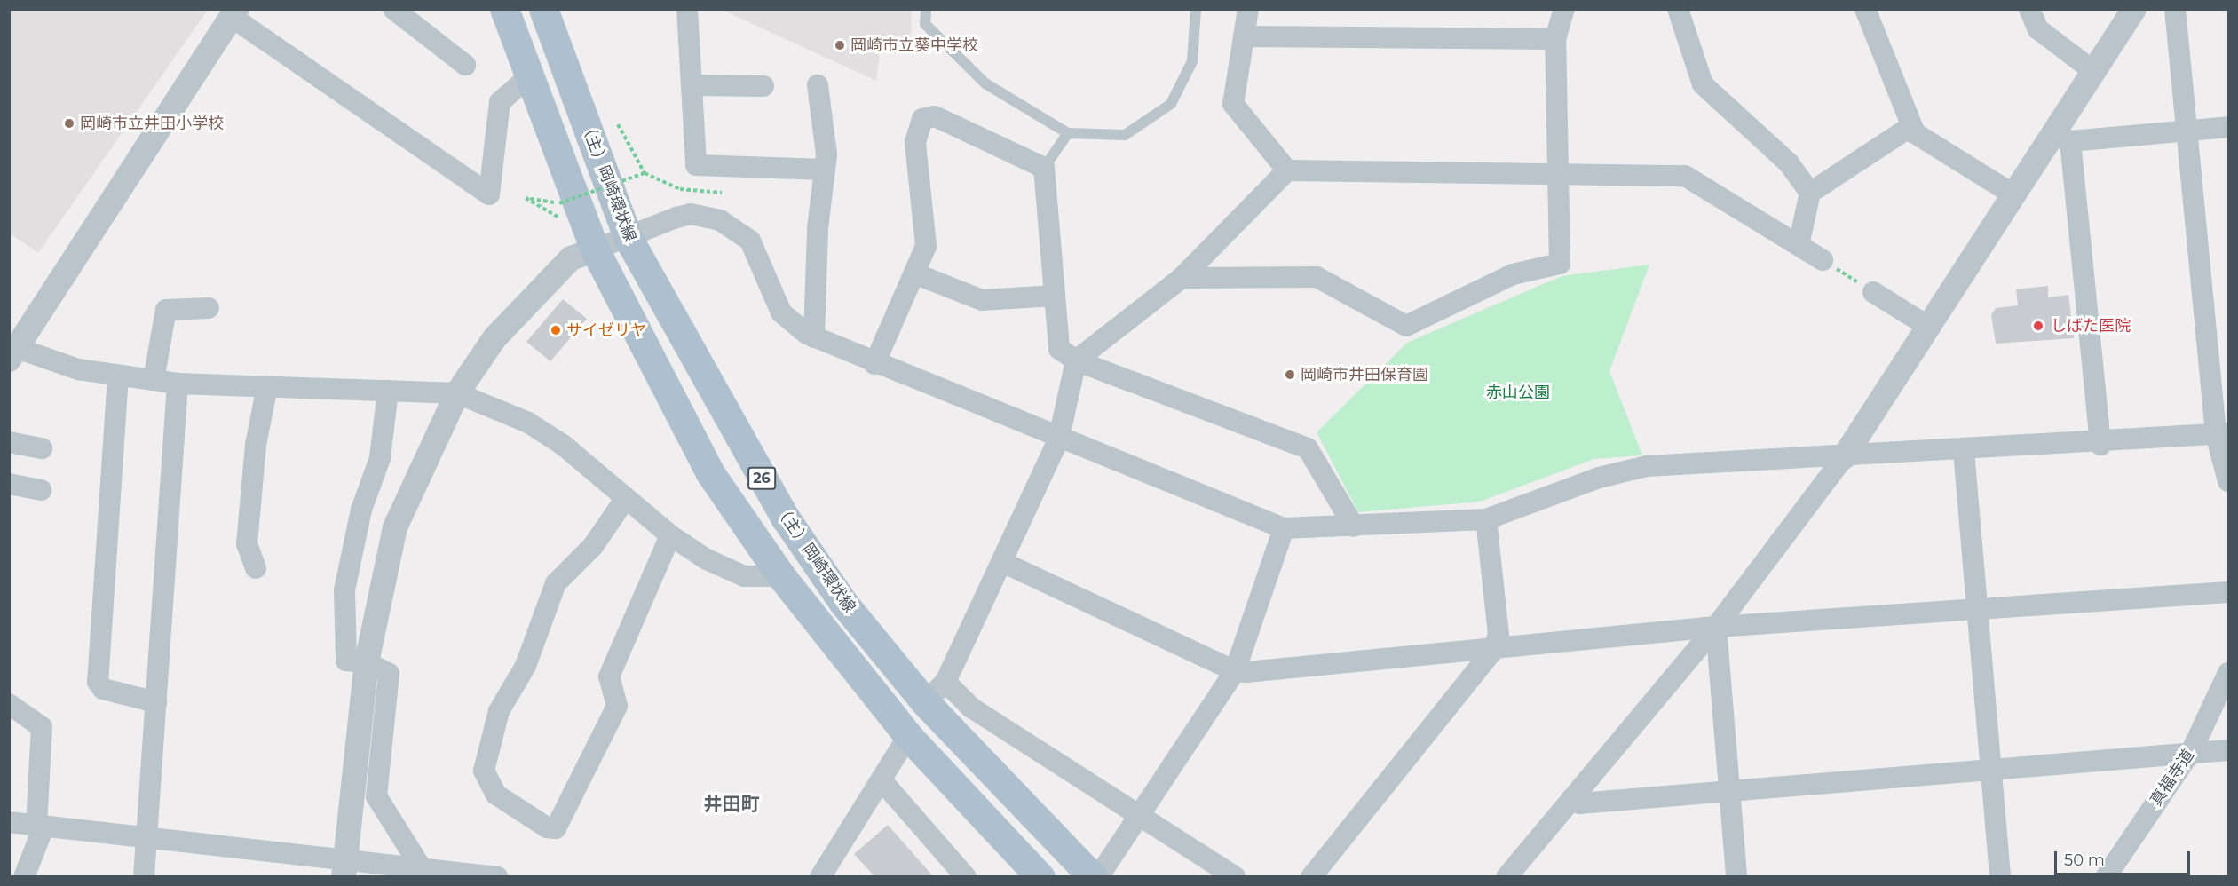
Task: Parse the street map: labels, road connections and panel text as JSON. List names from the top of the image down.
{
  "streets": {
    "main road": ["（主）岡崎環状線", "26"],
    "street": ["真福寺道"]
  },
  "districts": ["井田町"],
  "parks": ["赤山公園"],
  "places": [
    "岡崎市立葵中学校",
    "岡崎市立井田小学校",
    "しばた医院",
    "サイゼリヤ",
    "岡崎市井田保育園"
  ],
  "scale_bar": "50 m"
}
